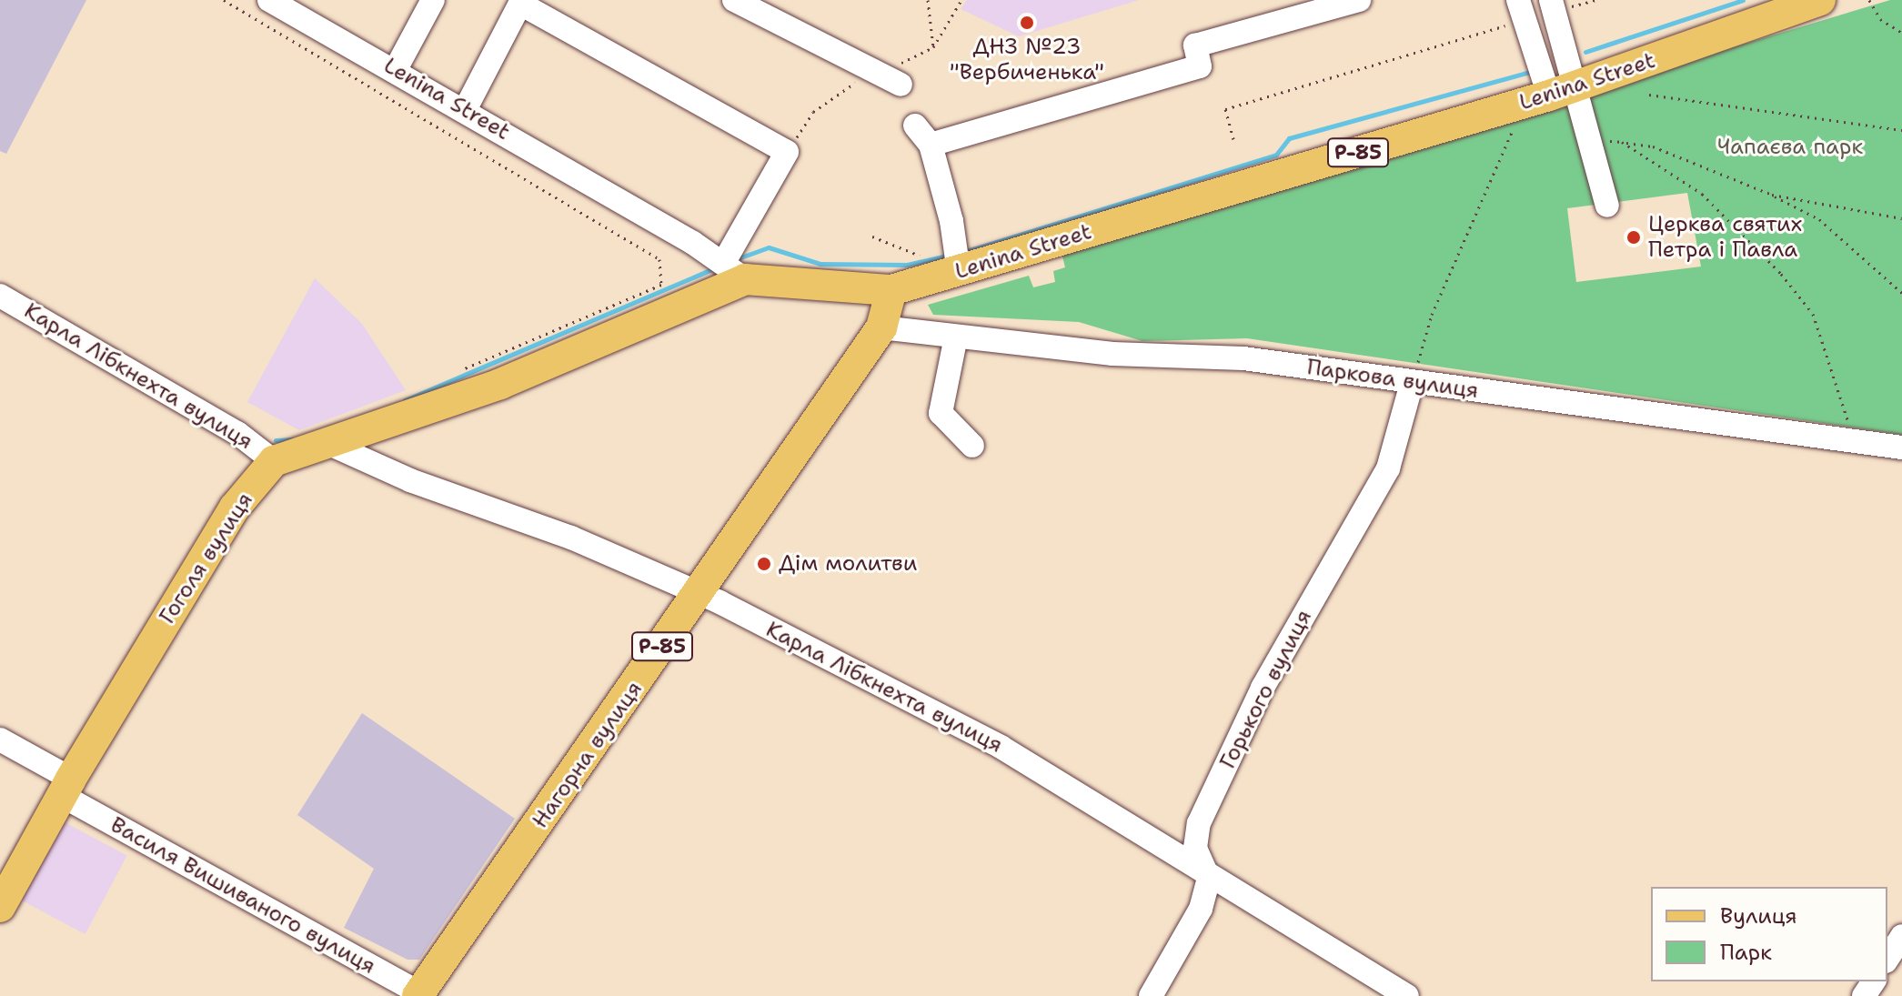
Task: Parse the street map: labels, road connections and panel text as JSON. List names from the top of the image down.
{
  "streets": {
    "main road": [
      "Lenina Street",
      "Р-85",
      "Гоголя вулиця",
      "Нагорна вулиця"
    ],
    "street": [
      "Карла Лібкнехта вулиця",
      "Паркова вулиця",
      "Горького вулиця",
      "Василя Вишиваного вулиця"
    ]
  },
  "crossings": [
    ["Lenina Street", "Нагорна вулиця"],
    ["Карла Лібкнехта вулиця", "Гоголя вулиця"],
    ["Карла Лібкнехта вулиця", "Горького вулиця"],
    ["Карла Лібкнехта вулиця", "Нагорна вулиця"],
    ["Паркова вулиця", "Горького вулиця"],
    ["Паркова вулиця", "Нагорна вулиця"],
    ["Гоголя вулиця", "Василя Вишиваного вулиця"],
    ["Нагорна вулиця", "Василя Вишиваного вулиця"]
  ],
  "parks": ["Чапаєва парк"],
  "places": ["ДНЗ №23 \"Вербиченька\"", "Церква святих Петра і Павла", "Дім молитви"],
  "legend": ["Вулиця", "Парк"]
}
